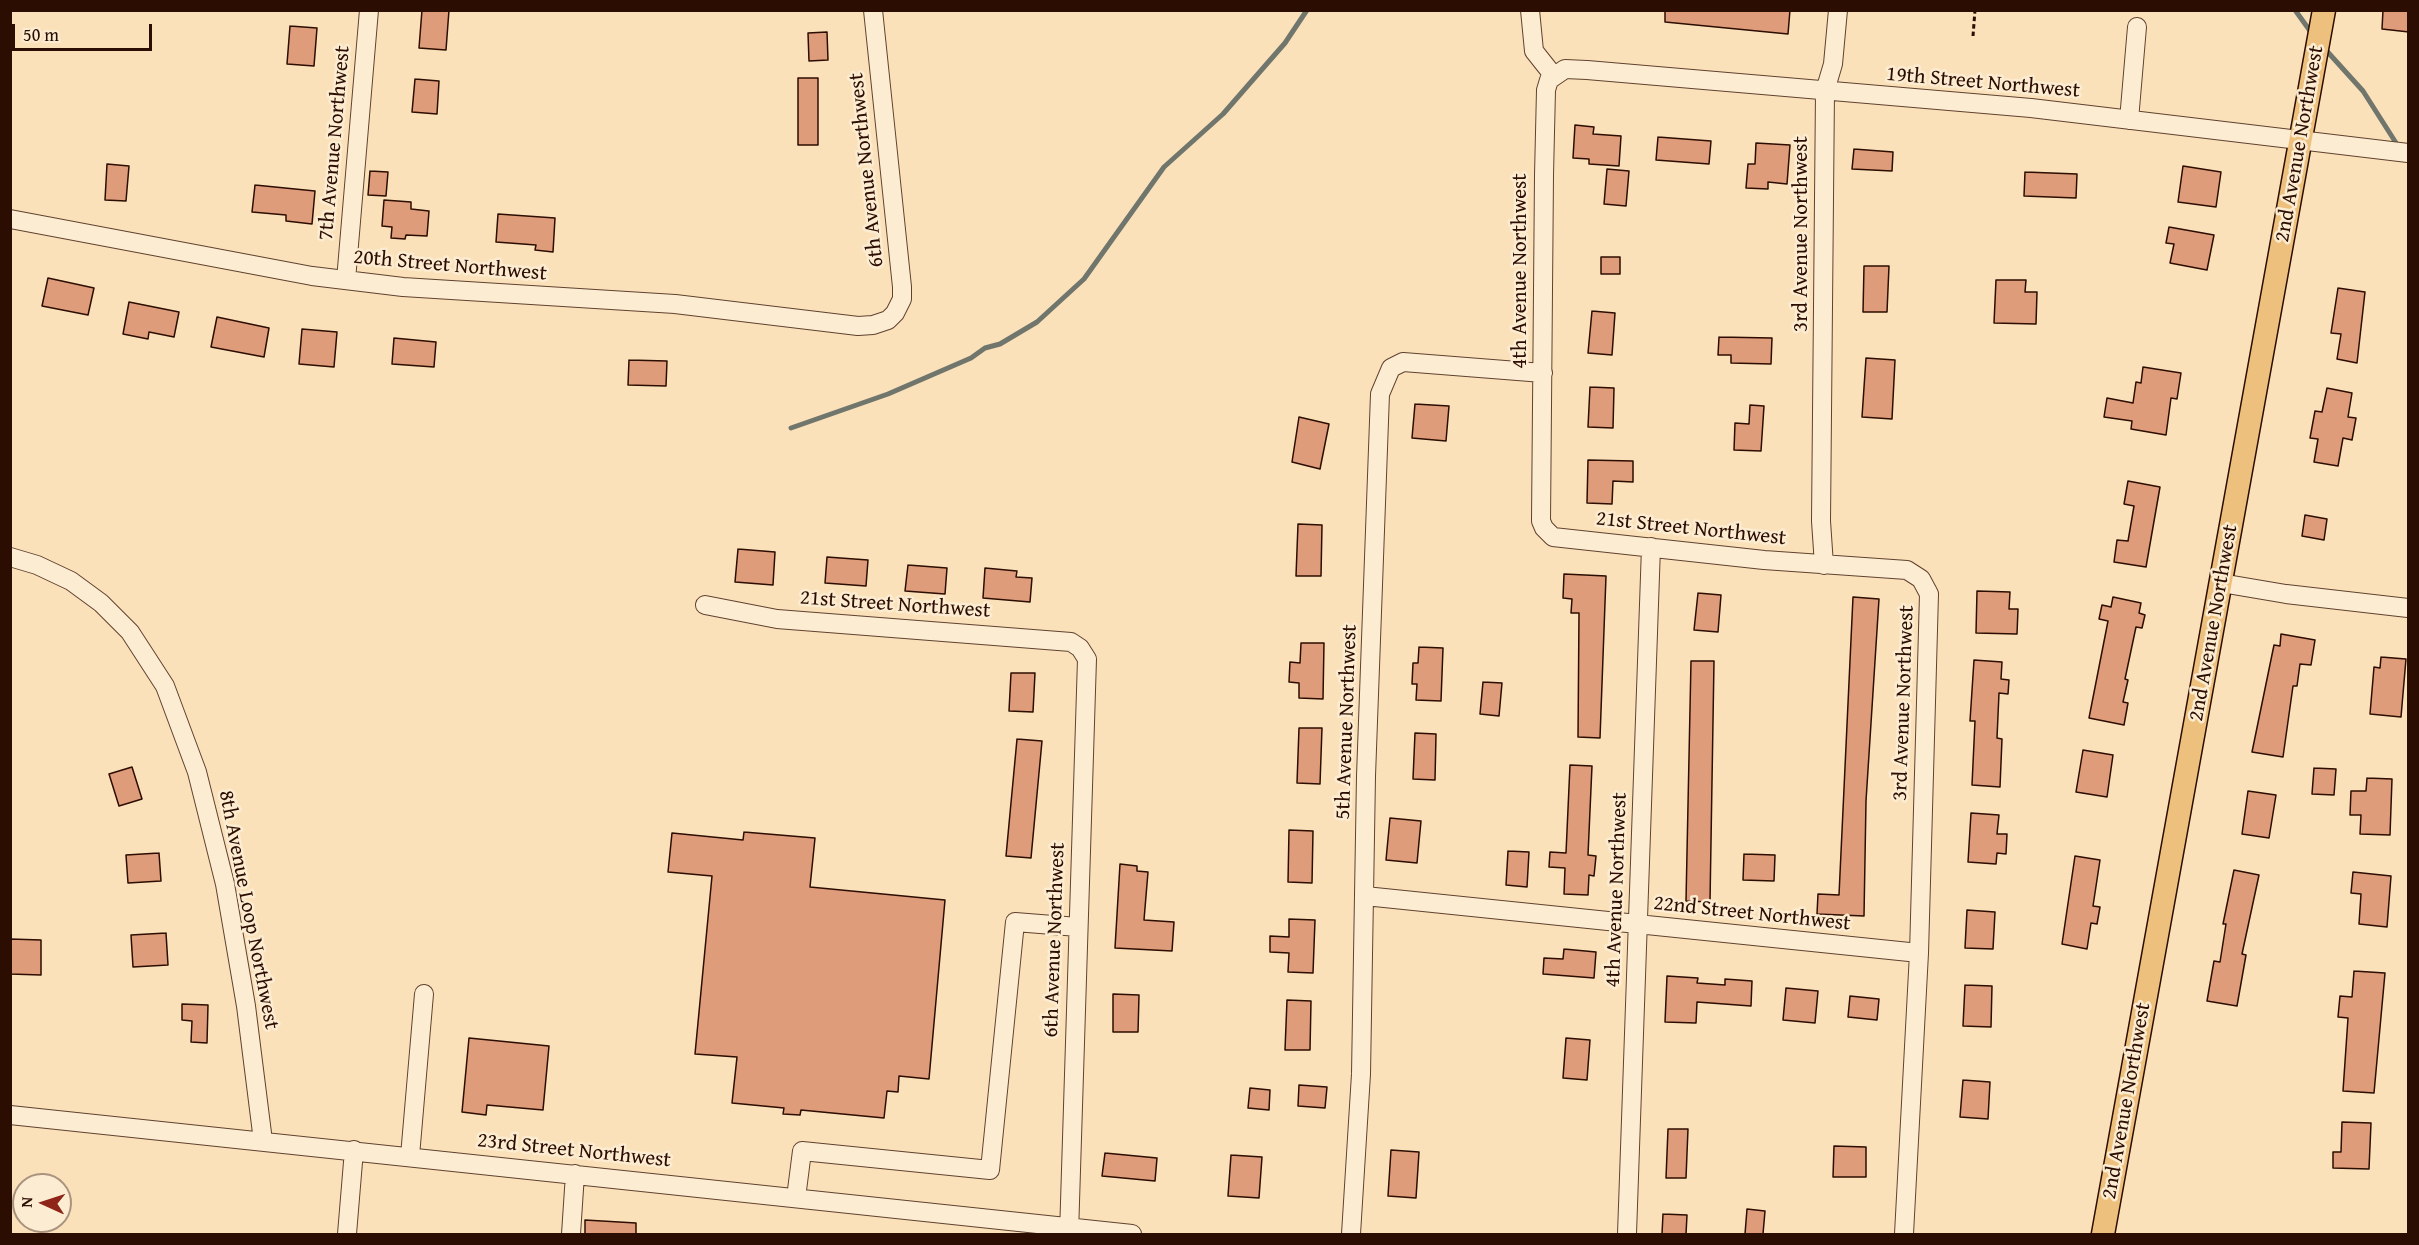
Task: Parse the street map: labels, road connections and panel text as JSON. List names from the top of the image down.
{
  "streets": {
    "main road": ["2nd Avenue Northwest"],
    "street": [
      "19th Street Northwest",
      "7th Avenue Northwest",
      "6th Avenue Northwest",
      "3rd Avenue Northwest",
      "20th Street Northwest",
      "4th Avenue Northwest",
      "21st Street Northwest",
      "5th Avenue Northwest",
      "8th Avenue Loop Northwest",
      "22nd Street Northwest",
      "23rd Street Northwest"
    ]
  },
  "crossings": [
    ["19th Street Northwest", "2nd Avenue Northwest"],
    ["19th Street Northwest", "3rd Avenue Northwest"],
    ["19th Street Northwest", "4th Avenue Northwest"],
    ["7th Avenue Northwest", "20th Street Northwest"],
    ["6th Avenue Northwest", "20th Street Northwest"],
    ["6th Avenue Northwest", "21st Street Northwest"],
    ["6th Avenue Northwest", "23rd Street Northwest"],
    ["3rd Avenue Northwest", "21st Street Northwest"],
    ["3rd Avenue Northwest", "22nd Street Northwest"],
    ["4th Avenue Northwest", "21st Street Northwest"],
    ["4th Avenue Northwest", "5th Avenue Northwest"],
    ["4th Avenue Northwest", "22nd Street Northwest"],
    ["5th Avenue Northwest", "22nd Street Northwest"],
    ["8th Avenue Loop Northwest", "23rd Street Northwest"]
  ],
  "scale_bar": "50 m",
  "north": "left"
}
